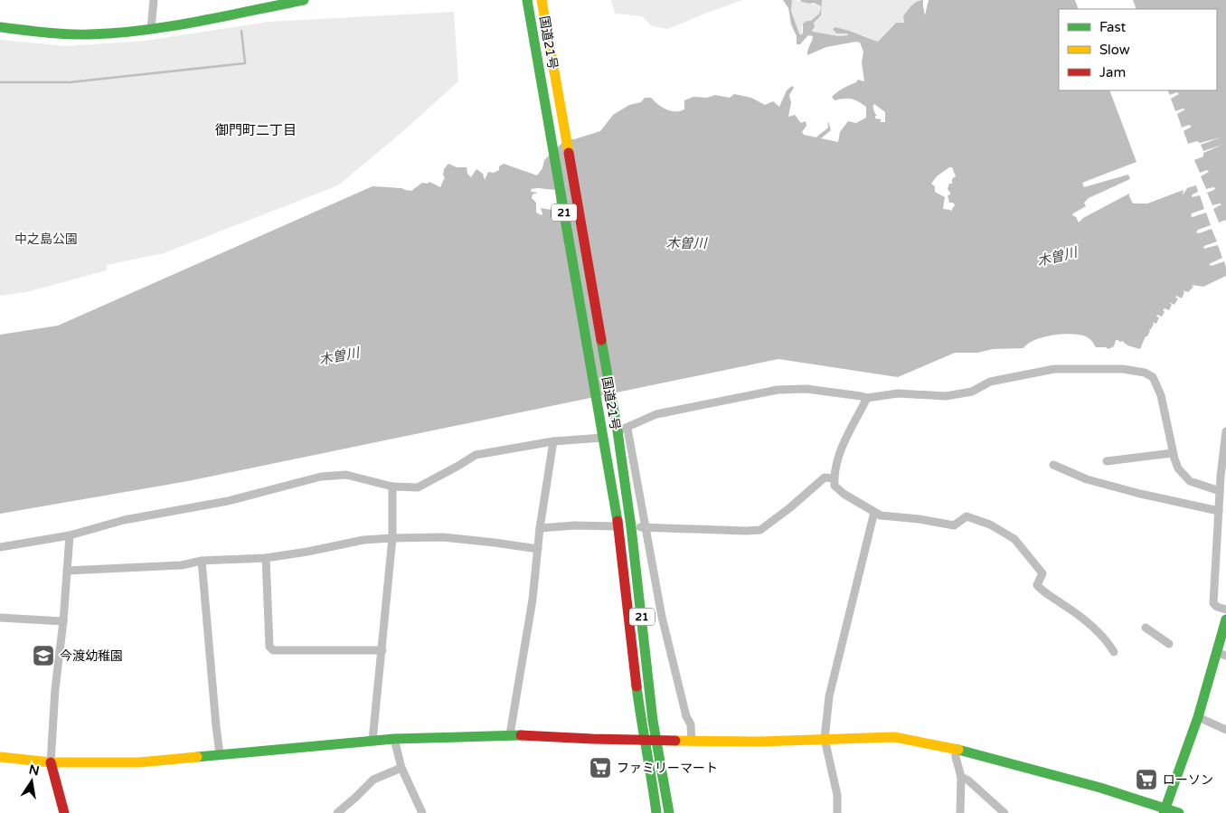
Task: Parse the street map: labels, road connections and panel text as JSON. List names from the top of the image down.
{
  "streets": {
    "main road": ["国道21号", "21"]
  },
  "districts": ["御門町二丁目"],
  "water": ["木曽川"],
  "parks": ["中之島公園"],
  "places": {
    "school or university": ["今渡幼稚園"],
    "supermarket": ["ファミリーマート", "ローソン"]
  },
  "legend": ["Fast", "Slow", "Jam"],
  "north": "top"
}
